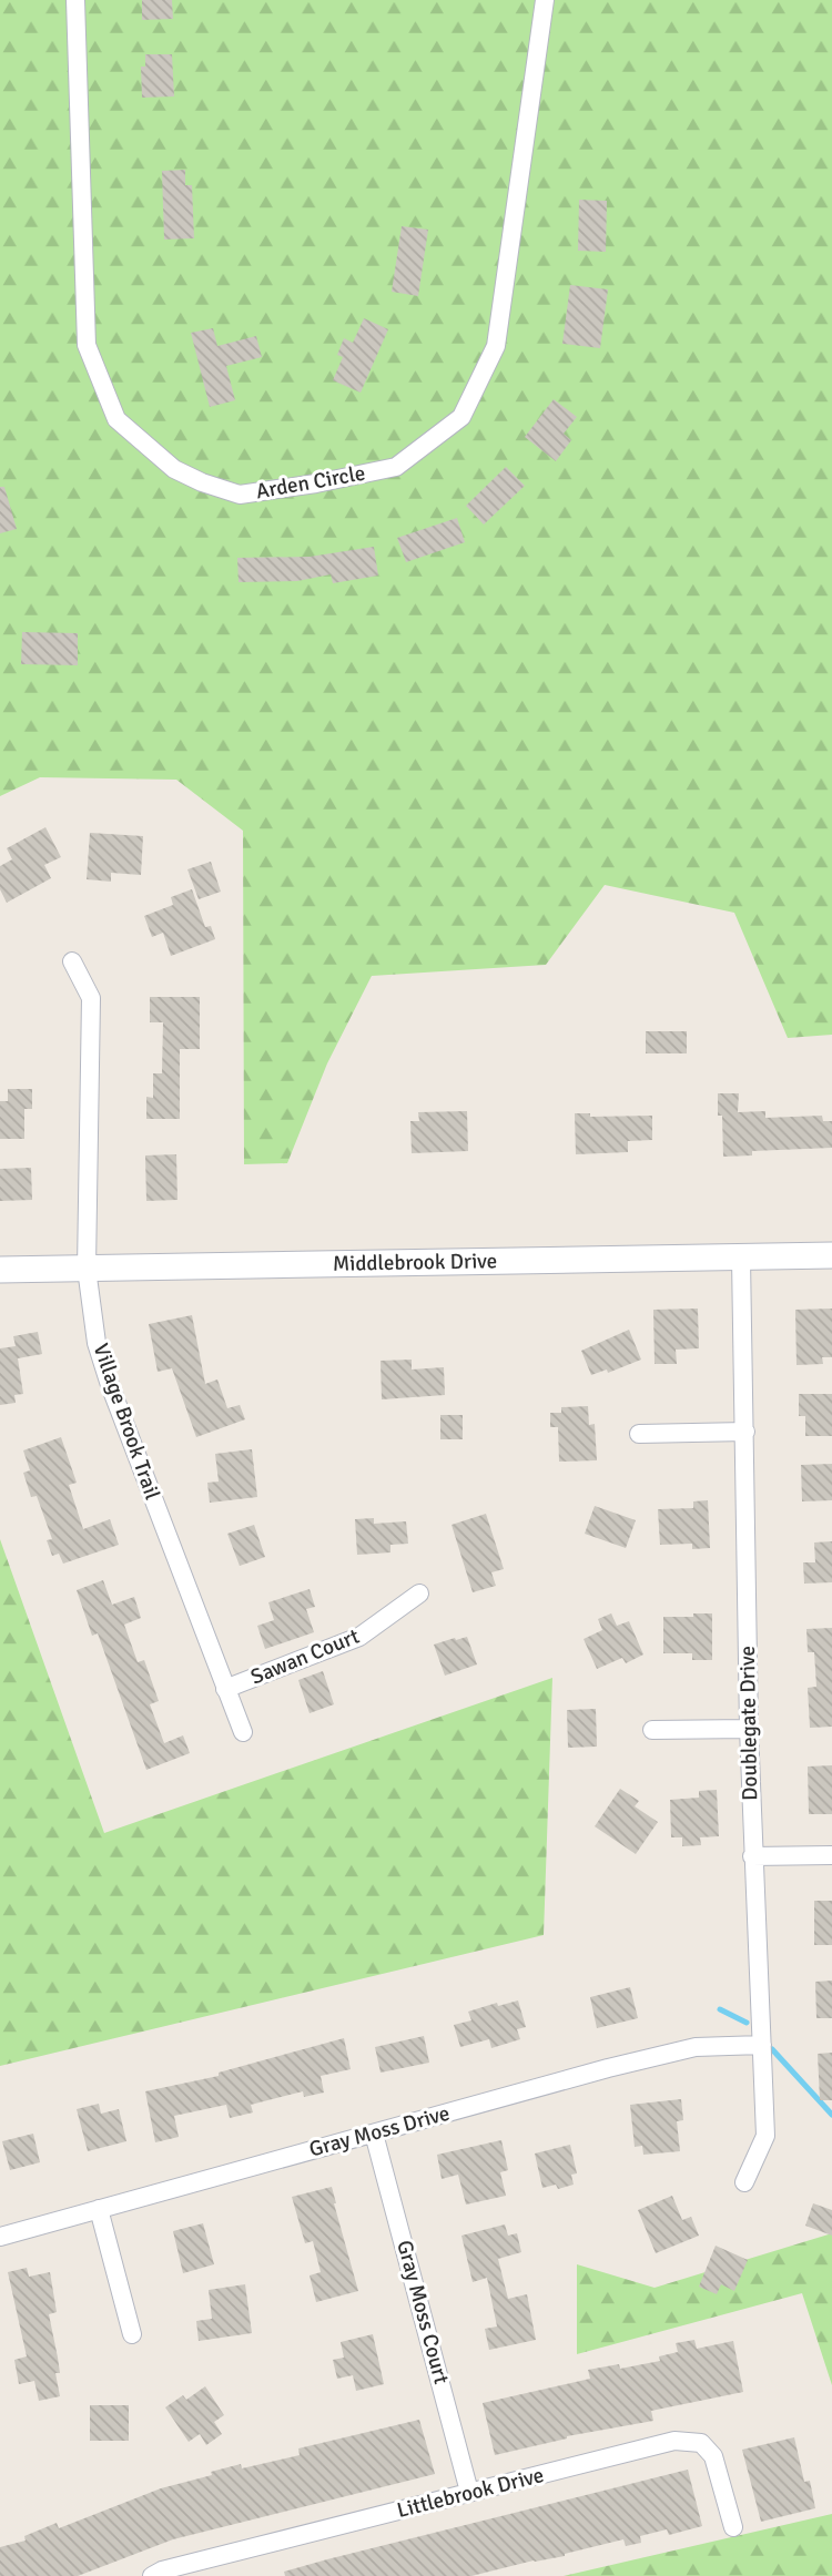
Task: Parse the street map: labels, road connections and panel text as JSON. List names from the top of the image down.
{
  "streets": {
    "street": [
      "Arden Circle",
      "Middlebrook Drive",
      "Village Brook Trail",
      "Sawan Court",
      "Doublegate Drive",
      "Gray Moss Drive",
      "Gray Moss Court",
      "Littlebrook Drive"
    ]
  },
  "crossings": [
    ["Middlebrook Drive", "Village Brook Trail"],
    ["Middlebrook Drive", "Doublegate Drive"],
    ["Village Brook Trail", "Sawan Court"],
    ["Doublegate Drive", "Gray Moss Drive"],
    ["Gray Moss Drive", "Gray Moss Court"],
    ["Gray Moss Court", "Littlebrook Drive"]
  ]
}
